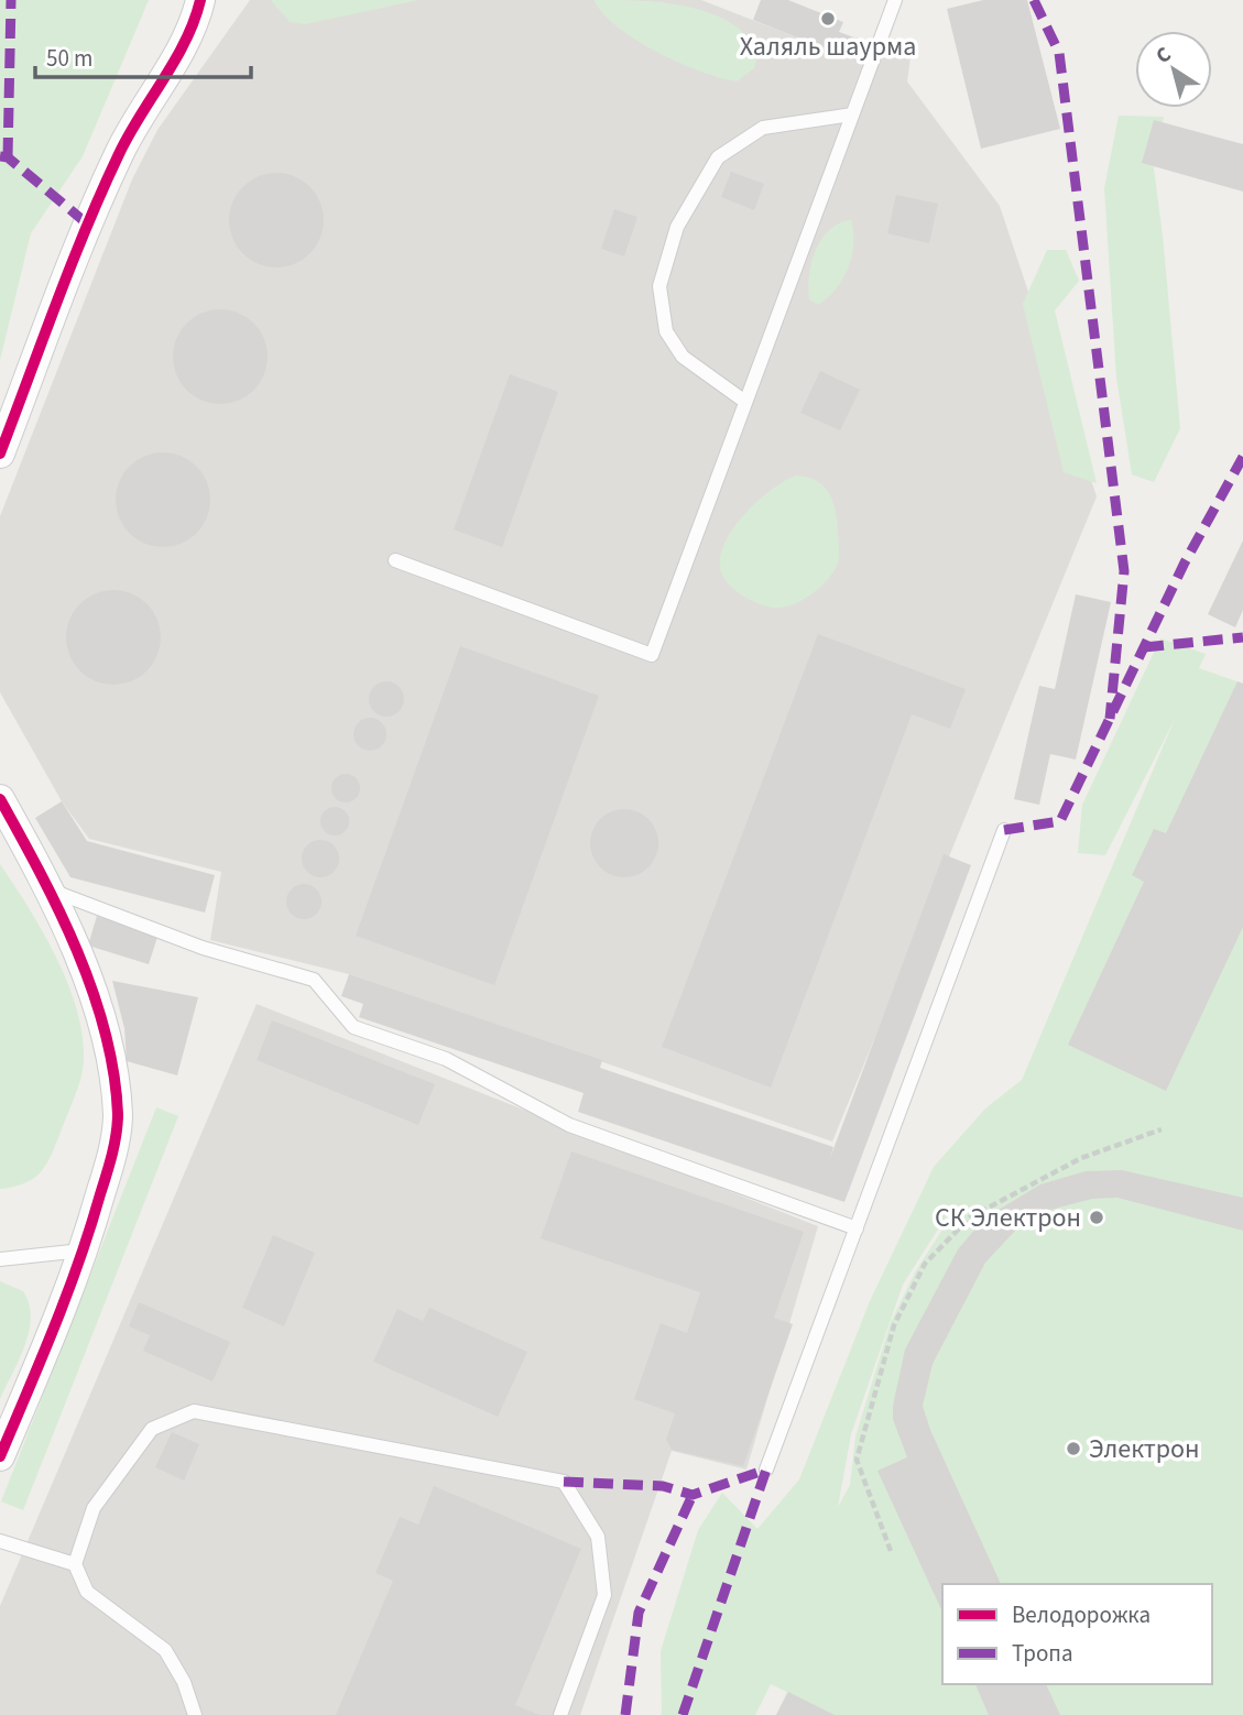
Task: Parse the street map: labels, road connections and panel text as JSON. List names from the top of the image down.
{
  "places": ["Халяль шаурма", "СК Электрон", "Электрон"],
  "legend": ["Велодорожка", "Тропа"],
  "scale_bar": "50 m",
  "north": "top left"
}
